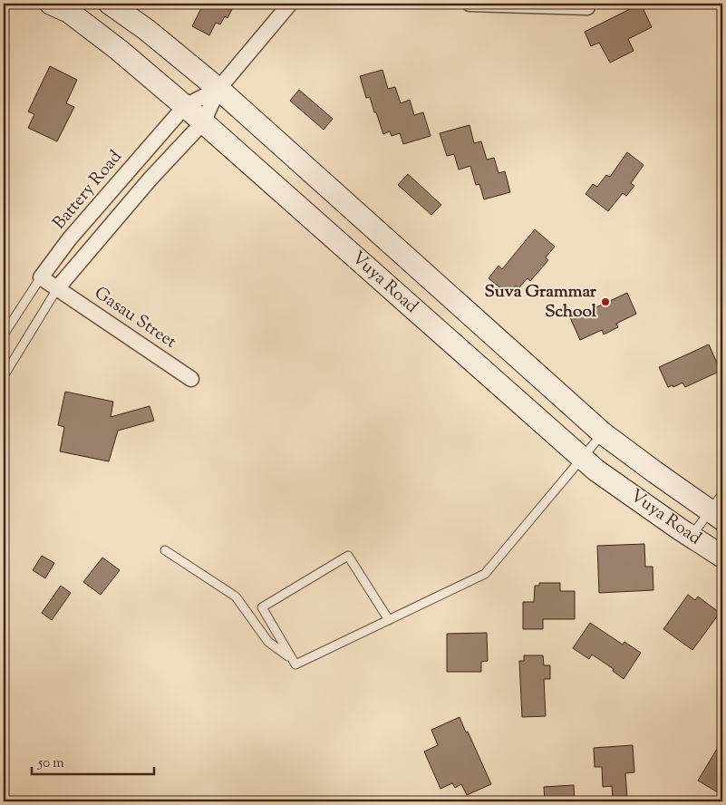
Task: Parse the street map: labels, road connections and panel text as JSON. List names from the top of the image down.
{
  "streets": {
    "main road": ["Vuya Road"],
    "street": ["Battery Road", "Gasau Street"]
  },
  "crossings": [
    ["Battery Road", "Vuya Road"],
    ["Battery Road", "Gasau Street"]
  ],
  "places": ["Suva Grammar School"],
  "scale_bar": "50 m"
}
